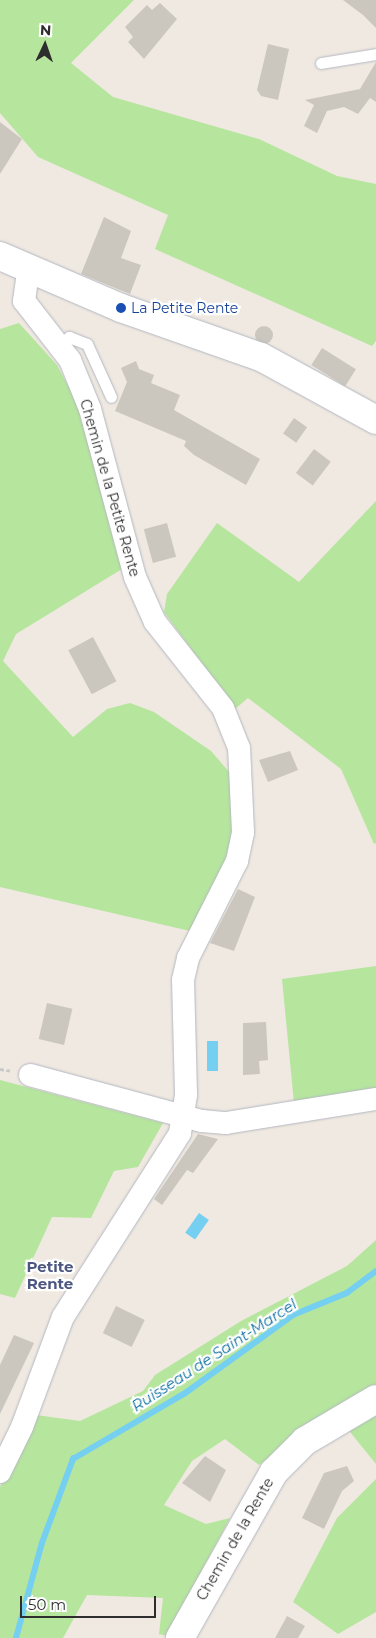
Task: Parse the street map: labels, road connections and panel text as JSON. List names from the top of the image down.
{
  "streets": {
    "main road": ["Chemin de la Rente"],
    "street": ["Chemin de la Petite Rente"]
  },
  "districts": ["Petite Rente"],
  "water": ["Ruisseau de Saint-Marcel"],
  "places": ["La Petite Rente"],
  "scale_bar": "50 m",
  "north": "top"
}
